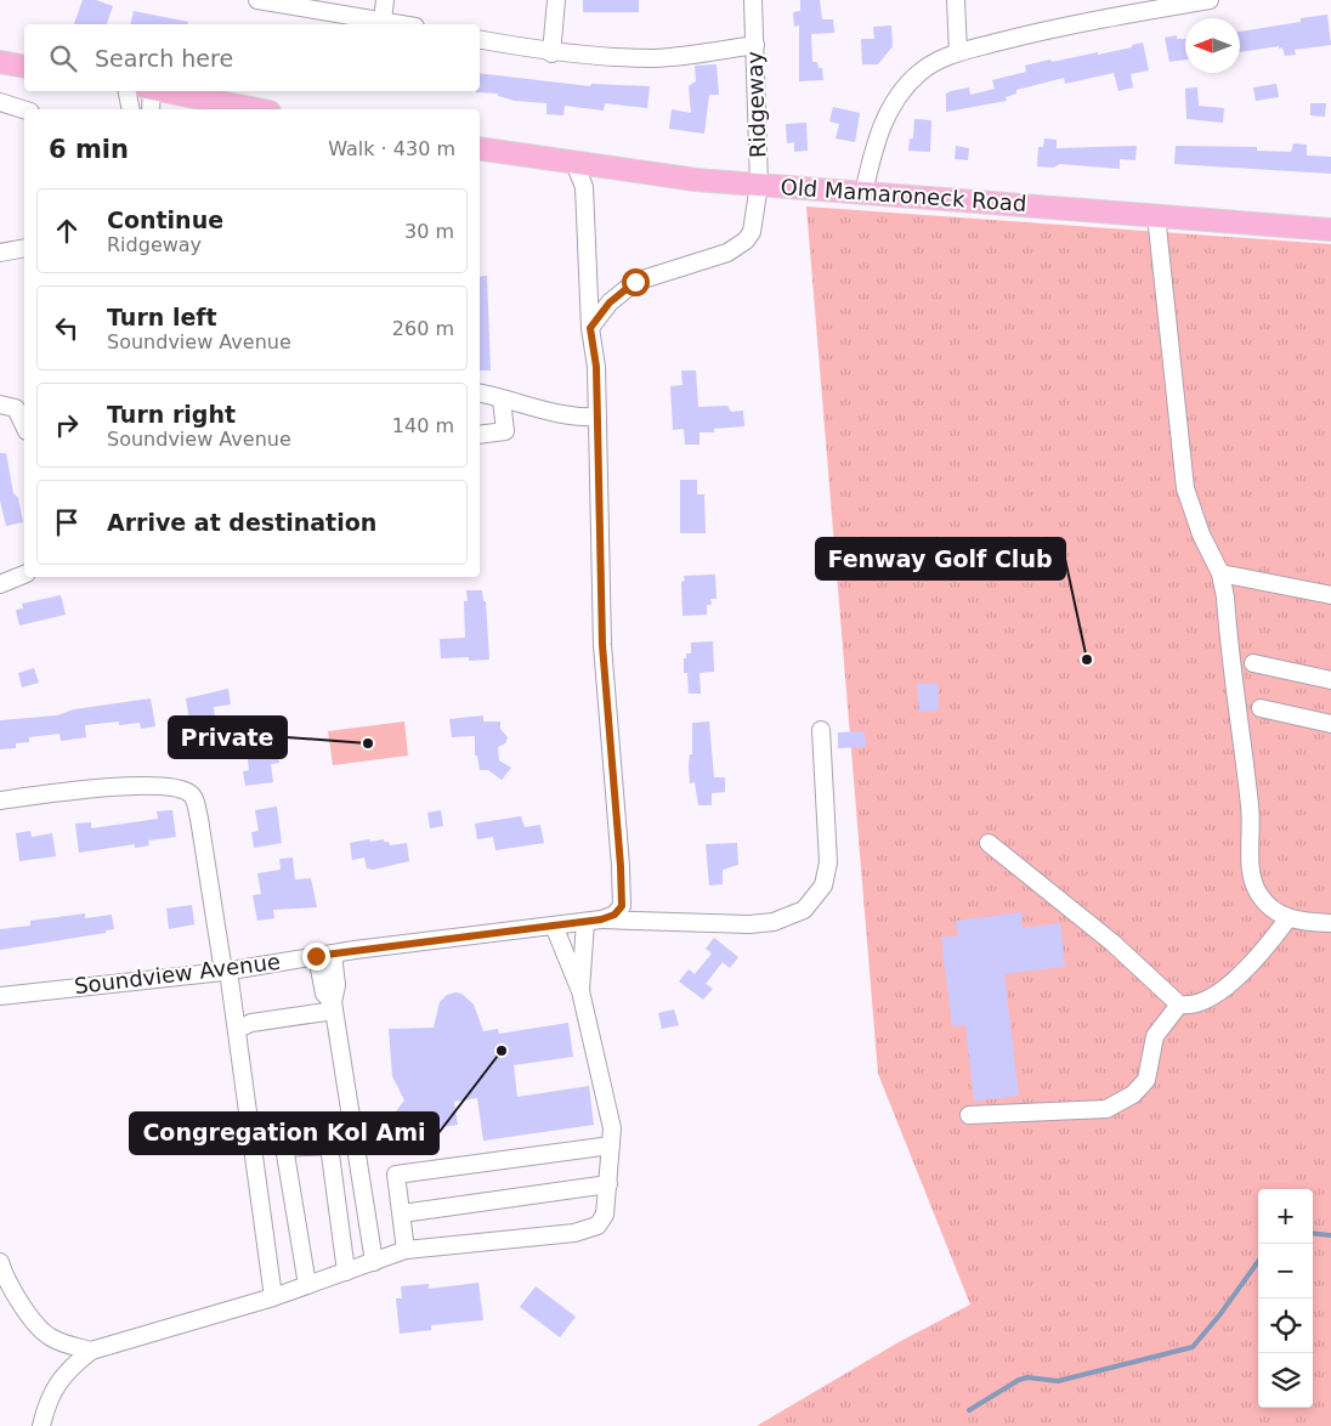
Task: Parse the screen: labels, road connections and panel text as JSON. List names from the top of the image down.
{
  "streets": {
    "main road": ["Old Mamaroneck Road"],
    "street": ["Ridgeway", "Soundview Avenue"]
  },
  "crossings": [
    ["Ridgeway", "Old Mamaroneck Road"]
  ],
  "places": ["Fenway Golf Club", "Private", "Congregation Kol Ami"],
  "north": "left",
  "page": {
    "search": "Search here",
    "heading": ["6 min", "Walk · 430 m"],
    "list": [
      ["Continue", "Ridgeway", "30 m"],
      ["Turn left", "Soundview Avenue", "260 m"],
      ["Turn right", "Soundview Avenue", "140 m"],
      "Arrive at destination"
    ],
    "map_buttons": ["+", "−"]
  }
}
